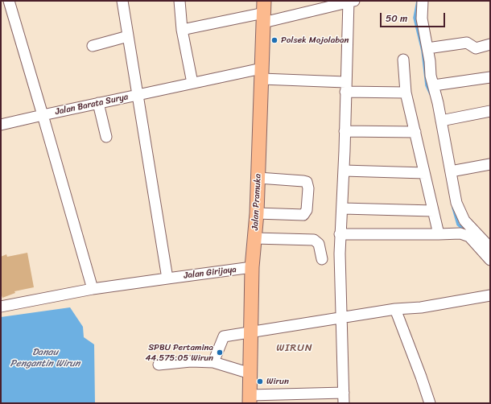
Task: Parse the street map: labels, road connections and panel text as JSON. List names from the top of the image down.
{
  "streets": {
    "main road": ["Jalan Pramuka"],
    "street": ["Jalan Barata Surya", "Jalan Girijaya"]
  },
  "crossings": [
    ["Jalan Barata Surya", "Jalan Girijaya"],
    ["Jalan Pramuka", "Jalan Girijaya"]
  ],
  "districts": ["WIRUN"],
  "water": ["Danau Pengantin Wirun"],
  "places": ["Polsek Mojolaban", "SPBU Pertamina 44.575.05 Wirun", "Wirun"],
  "scale_bar": "50 m"
}
